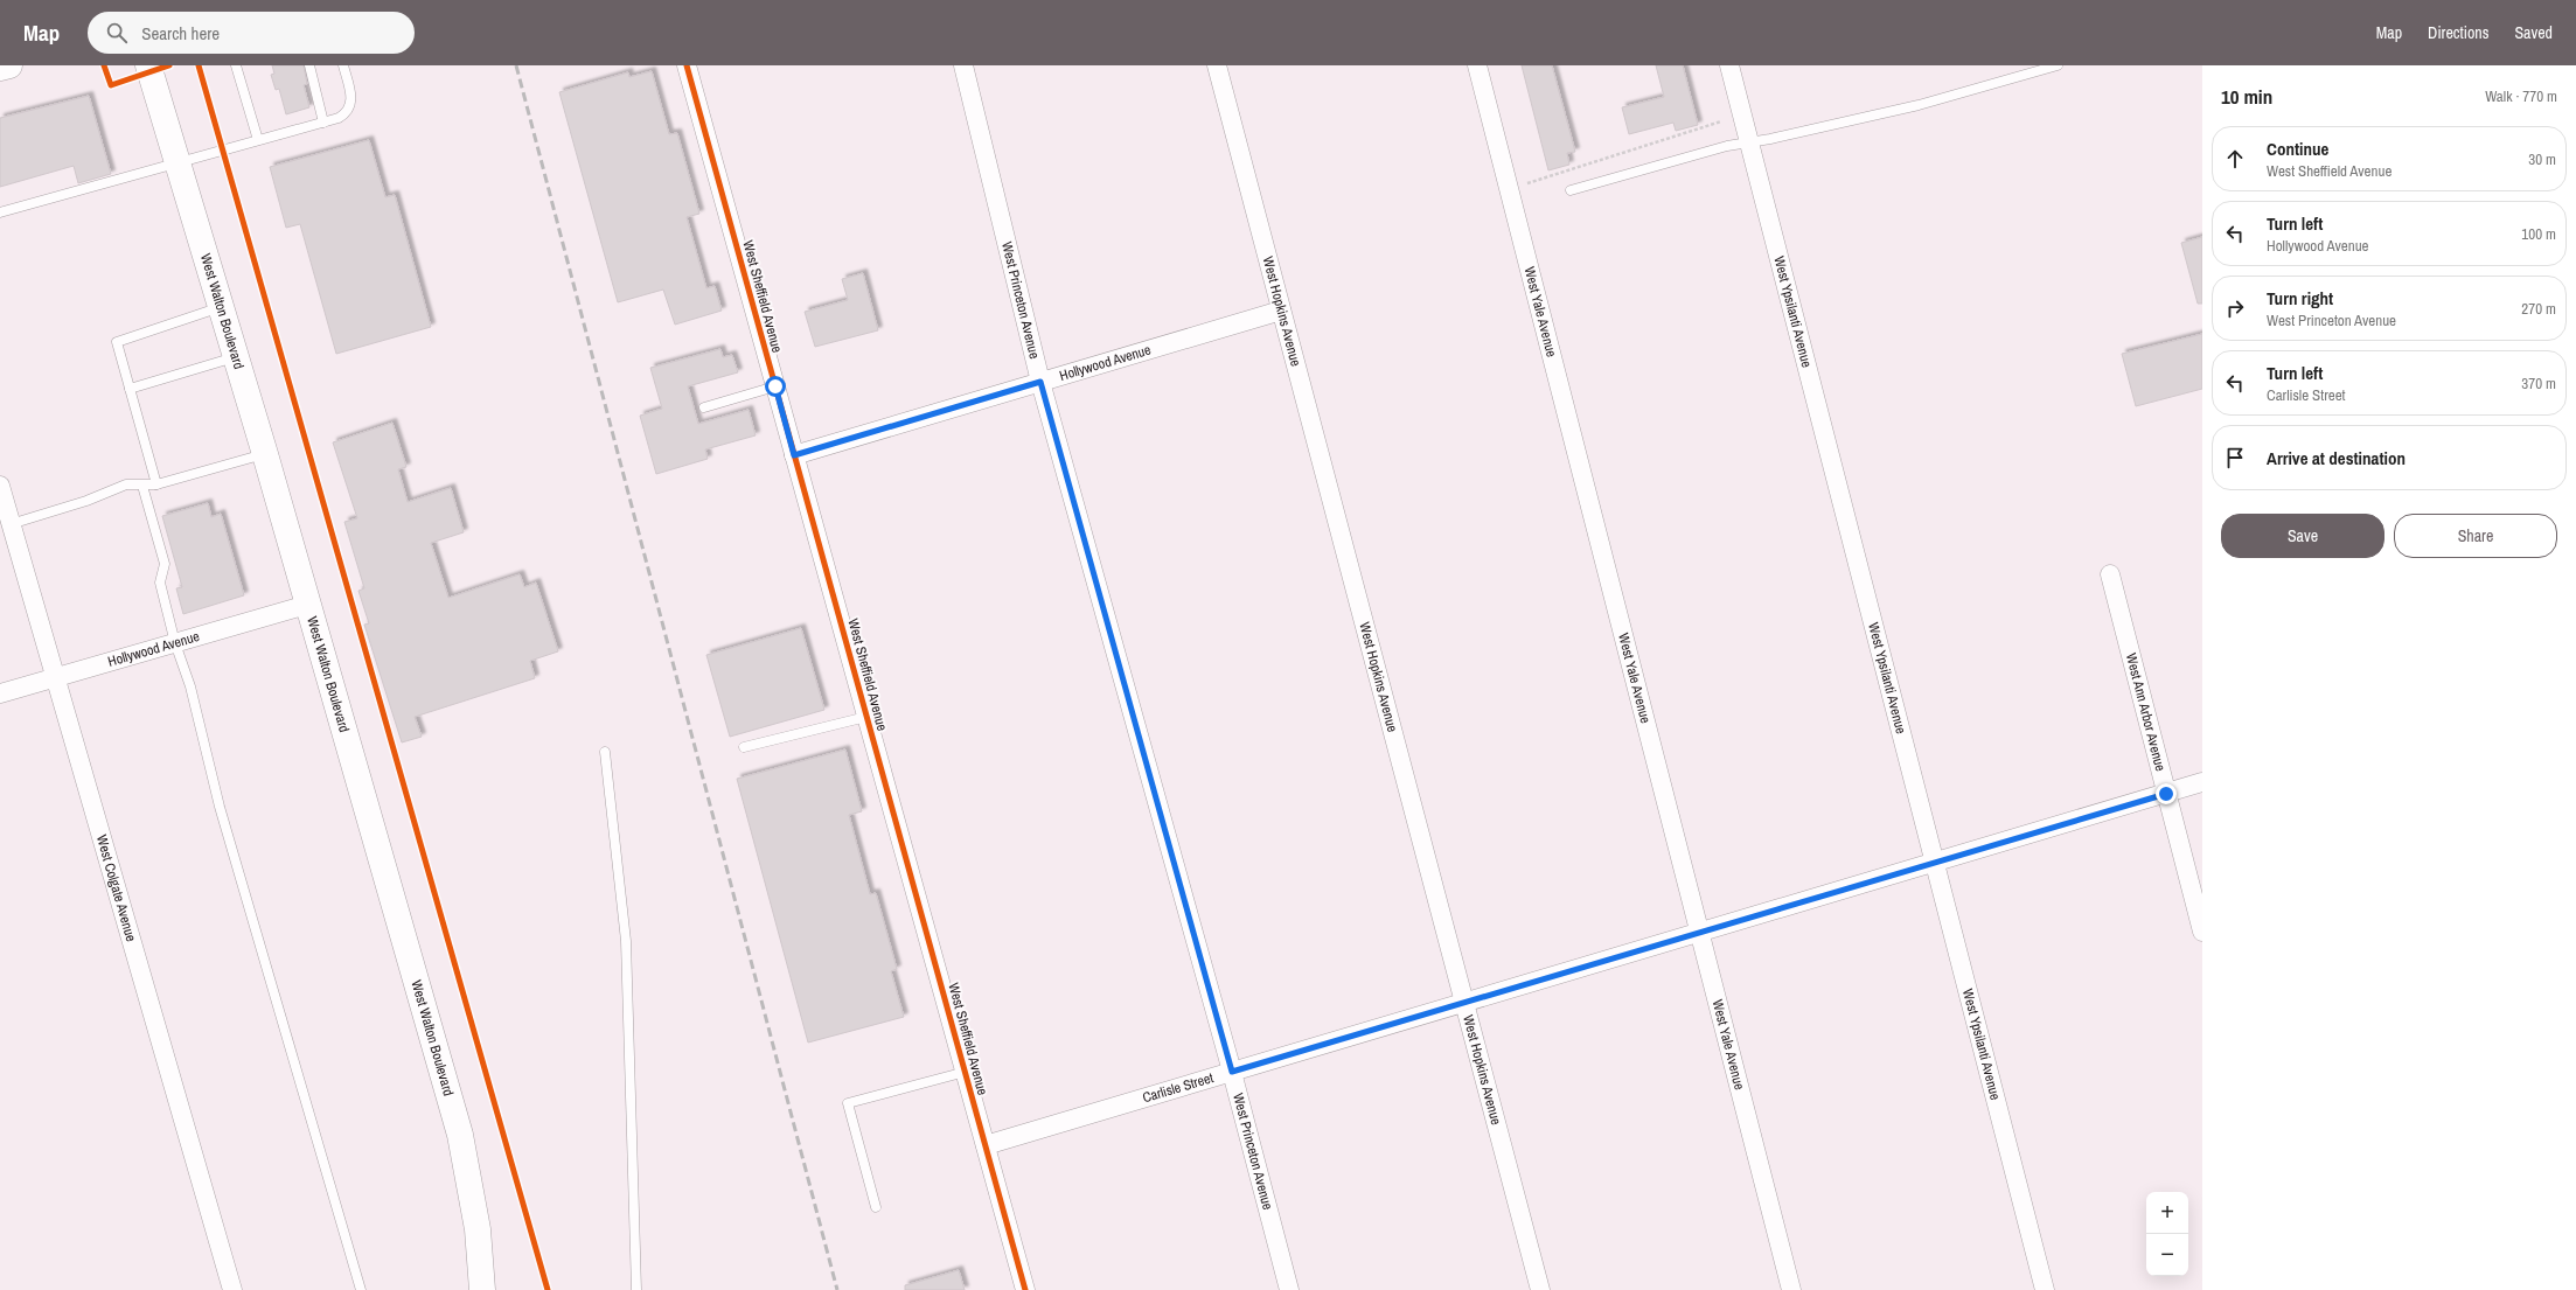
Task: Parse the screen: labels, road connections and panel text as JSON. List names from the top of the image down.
{
  "streets": {
    "main road": ["West Walton Boulevard"],
    "street": [
      "West Sheffield Avenue",
      "West Princeton Avenue",
      "West Hopkins Avenue",
      "West Yale Avenue",
      "West Ypsilanti Avenue",
      "Hollywood Avenue",
      "West Ann Arbor Avenue",
      "West Colgate Avenue",
      "Carlisle Street"
    ]
  },
  "crossings": [
    ["West Sheffield Avenue", "Hollywood Avenue"],
    ["West Sheffield Avenue", "Carlisle Street"],
    ["West Princeton Avenue", "Hollywood Avenue"],
    ["West Princeton Avenue", "Carlisle Street"],
    ["West Walton Boulevard", "Hollywood Avenue"],
    ["West Hopkins Avenue", "Hollywood Avenue"],
    ["West Hopkins Avenue", "Carlisle Street"],
    ["West Yale Avenue", "Carlisle Street"],
    ["West Ypsilanti Avenue", "Carlisle Street"],
    ["Hollywood Avenue", "West Colgate Avenue"],
    ["West Ann Arbor Avenue", "Carlisle Street"]
  ],
  "page": {
    "header": "Map",
    "search": "Search here",
    "nav": ["Map", "Directions", "Saved"],
    "heading": ["10 min", "Walk · 770 m"],
    "list": [
      ["Continue", "West Sheffield Avenue", "30 m"],
      ["Turn left", "Hollywood Avenue", "100 m"],
      ["Turn right", "West Princeton Avenue", "270 m"],
      ["Turn left", "Carlisle Street", "370 m"],
      "Arrive at destination"
    ],
    "buttons": ["Save", "Share"],
    "map_buttons": ["+", "−"]
  }
}
